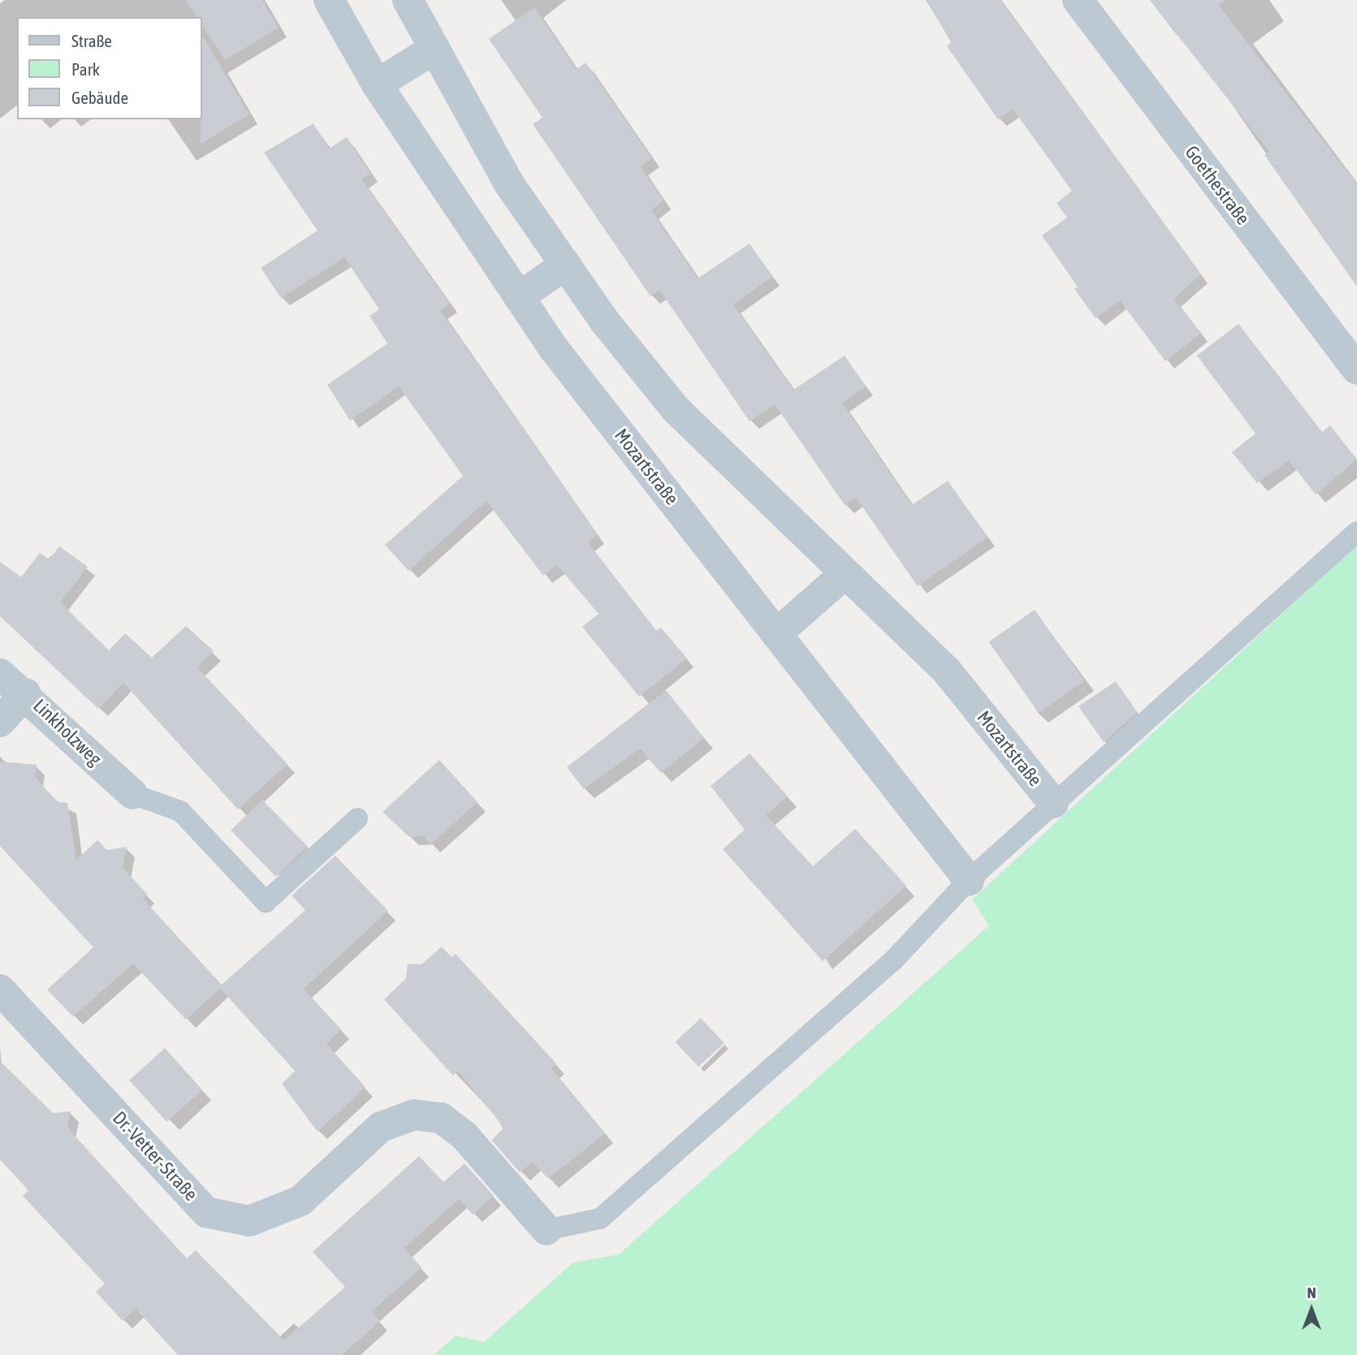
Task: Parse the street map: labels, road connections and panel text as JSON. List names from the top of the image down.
{
  "streets": {
    "street": [
      "Goethestraße",
      "Mozartstraße",
      "Linkholzweg",
      "Dr.-Vetter-Straße"
    ]
  },
  "legend": ["Straße", "Park", "Gebäude"],
  "north": "top"
}
